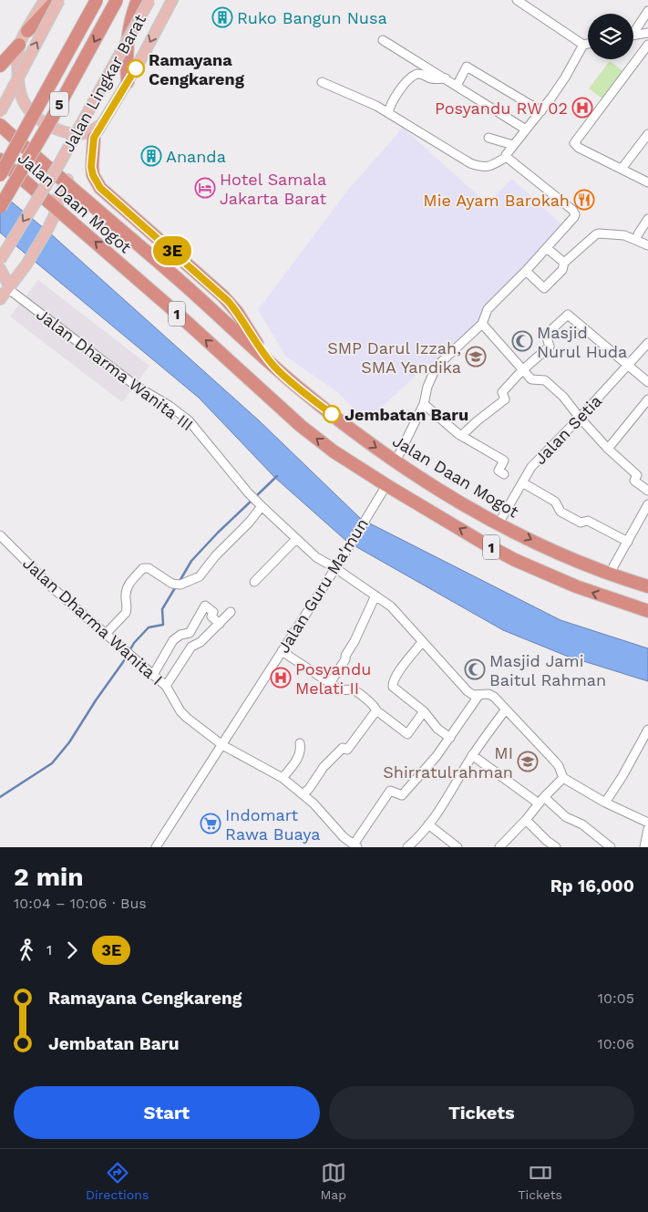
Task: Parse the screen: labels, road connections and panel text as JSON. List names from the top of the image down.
{
  "streets": {
    "highway": ["5", "Jalan Daan Mogot", "1"],
    "main road": ["Jalan Lingkar Barat"],
    "street": [
      "Jalan Dharma Wanita III",
      "Jalan Setia",
      "Jalan Guru Ma'mun",
      "Jalan Dharma Wanita I"
    ]
  },
  "crossings": [
    ["Jalan Daan Mogot", "Jalan Setia"],
    ["Jalan Daan Mogot", "Jalan Guru Ma'mun"],
    ["Jalan Dharma Wanita III", "Jalan Guru Ma'mun"],
    ["Jalan Guru Ma'mun", "Jalan Dharma Wanita I"]
  ],
  "places": {
    "building": ["Ruko Bangun Nusa", "Ananda"],
    "other": ["Ramayana Cengkareng", "Jembatan Baru"],
    "hospital": ["Posyandu RW 02", "Posyandu Melati II"],
    "hotel": ["Hotel Samala Jakarta Barat"],
    "restaurant": ["Mie Ayam Barokah"],
    "mosque": ["Masjid Nurul Huda", "Masjid Jami Baitul Rahman"],
    "school or university": ["SMP Darul Izzah, SMA Yandika", "MI Shirratulrahman"],
    "supermarket": ["Indomart Rawa Buaya"]
  },
  "lines": ["bus line 3E"],
  "page": {
    "on_map": "3E",
    "heading": ["2 min", "10:04 – 10:06 · Bus", "Rp 16,000"],
    "legs": ["1", "3E"],
    "list": [
      {
        "name": "Ramayana Cengkareng",
        "value": "10:05"
      },
      {
        "name": "Jembatan Baru",
        "value": "10:06"
      }
    ],
    "buttons": ["Start", "Tickets"],
    "tabs": ["Directions", "Map", "Tickets"]
  }
}
